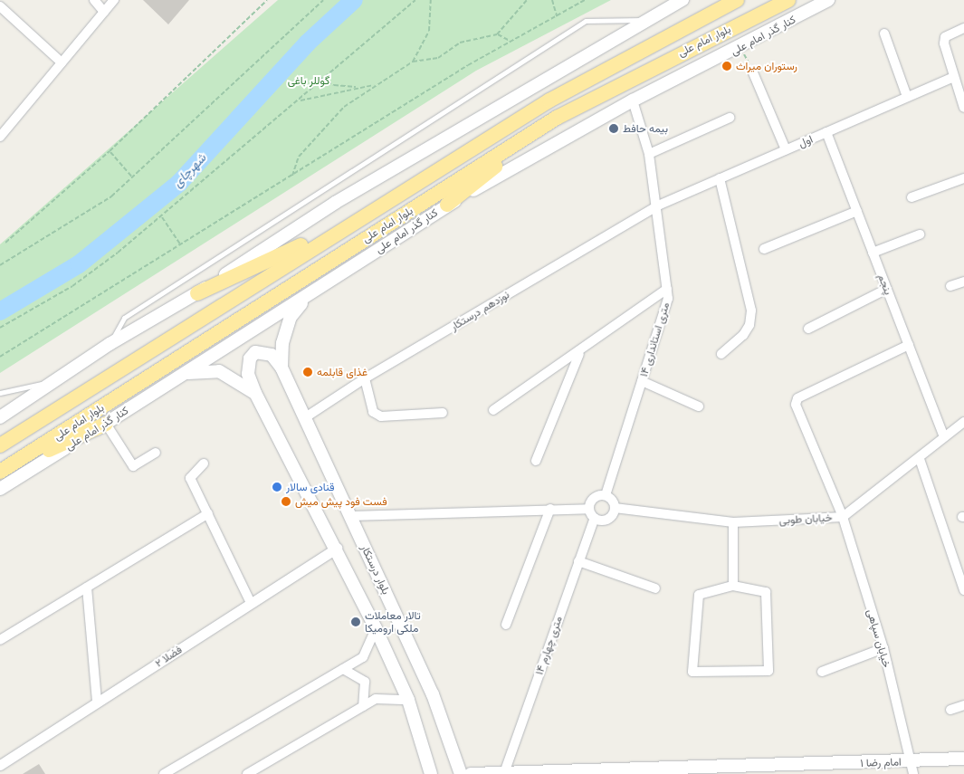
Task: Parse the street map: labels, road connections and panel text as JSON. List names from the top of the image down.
{
  "streets": {
    "highway": ["بلوار امام علی"],
    "main road": ["کنار گذر امام علی", "بلوار درستکار", "امام رضا ۱"],
    "street": [
      "اول",
      "پنجم",
      "نوزدهم درستکار",
      "۱۴ متری استانداری",
      "خیابان طوبی",
      "خیابان سپاهی",
      "۱۴ متری چهارم",
      "فضلا ۲"
    ]
  },
  "crossings": [
    ["کنار گذر امام علی", "۱۴ متری استانداری"],
    ["اول", "پنجم"],
    ["اول", "نوزدهم درستکار"],
    ["اول", "۱۴ متری استانداری"],
    ["پنجم", "خیابان طوبی"],
    ["پنجم", "خیابان سپاهی"],
    ["نوزدهم درستکار", "۱۴ متری استانداری"],
    ["نوزدهم درستکار", "بلوار درستکار"],
    ["۱۴ متری استانداری", "خیابان طوبی"],
    ["۱۴ متری استانداری", "۱۴ متری چهارم"],
    ["خیابان طوبی", "خیابان سپاهی"],
    ["خیابان طوبی", "۱۴ متری چهارم"],
    ["خیابان سپاهی", "امام رضا ۱"],
    ["۱۴ متری چهارم", "امام رضا ۱"]
  ],
  "water": ["شهرچای"],
  "parks": ["گوللر باغی"],
  "places": [
    "رستوران میراث",
    "بیمه حافط",
    "غذای قابلمه",
    "قنادی سالار",
    "فست فود پیش میش",
    "تالار معاملات ملکی ارومیکا"
  ]
}
